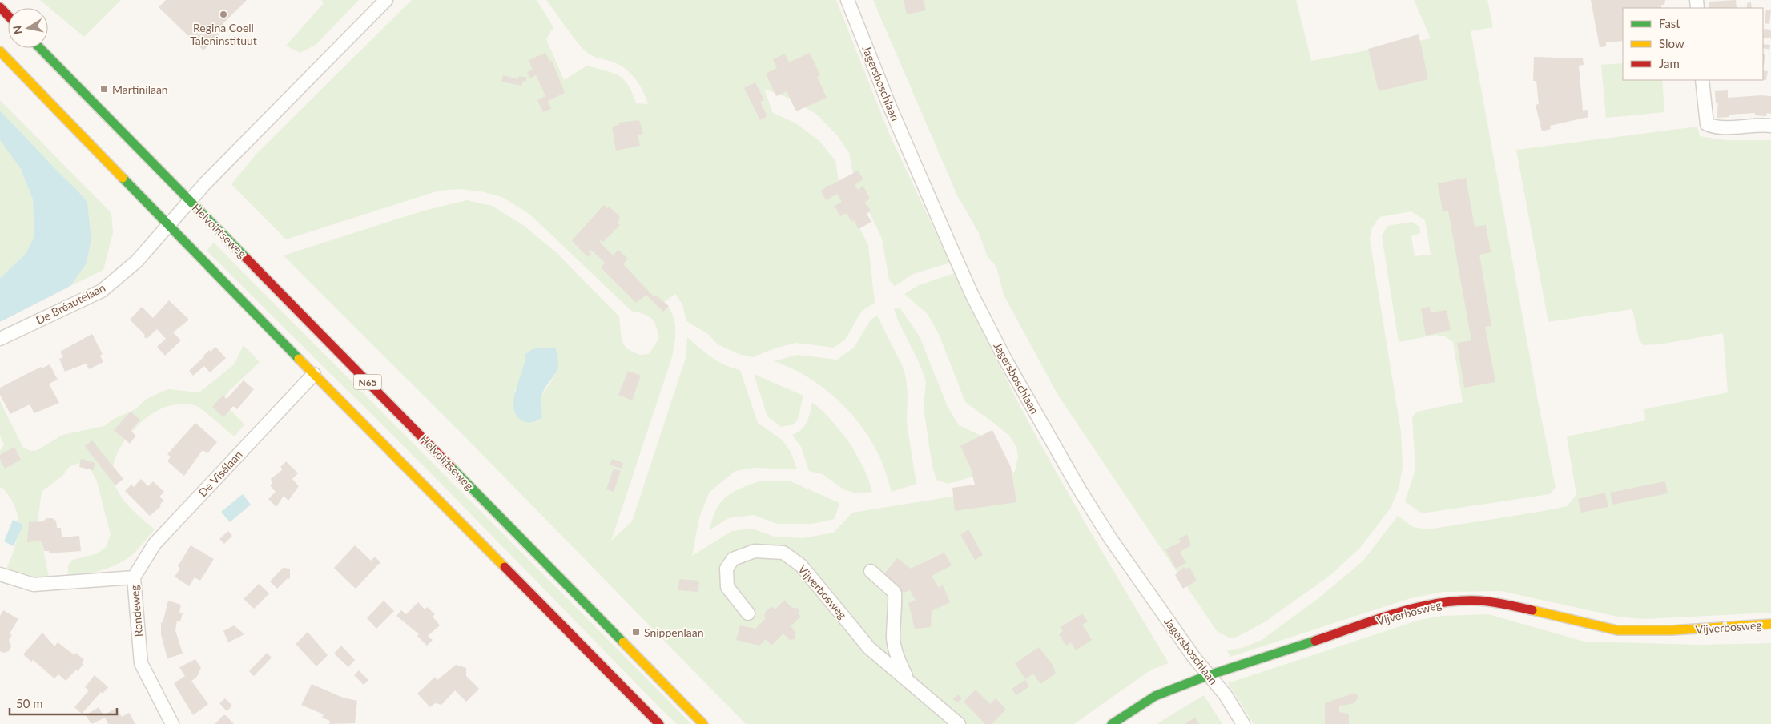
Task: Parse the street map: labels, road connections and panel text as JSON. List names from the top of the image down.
{
  "streets": {
    "main road": ["Helvoirtseweg", "N65", "Vijverbosweg"],
    "street": [
      "Jagersboschlaan",
      "De Bréautélaan",
      "De Visélaan",
      "Rondeweg"
    ]
  },
  "crossings": [
    ["Jagersboschlaan", "Vijverbosweg"],
    ["Helvoirtseweg", "De Bréautélaan"],
    ["De Visélaan", "Rondeweg"]
  ],
  "places": {
    "other": ["Regina Coeli Taleninstituut"],
    "transit": ["Martinilaan", "Snippenlaan"]
  },
  "legend": ["Fast", "Slow", "Jam"],
  "scale_bar": "50 m",
  "north": "left"
}
